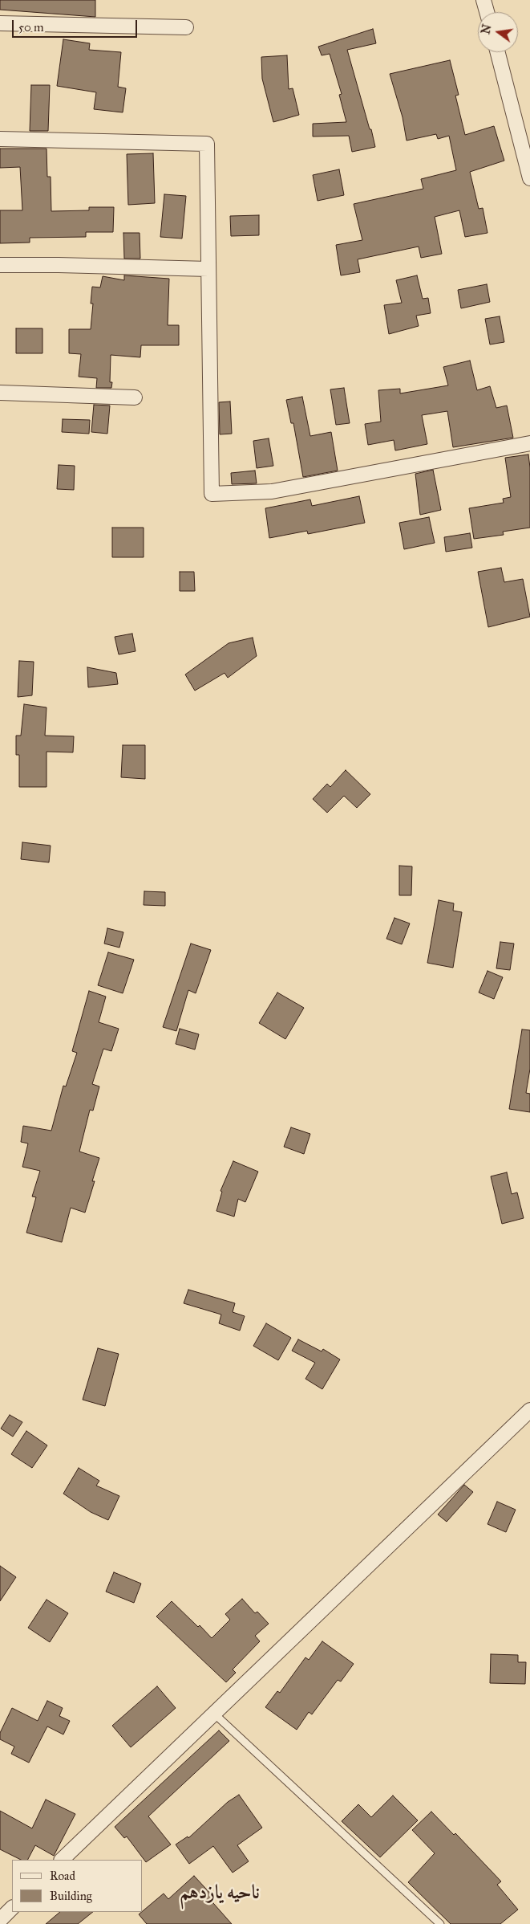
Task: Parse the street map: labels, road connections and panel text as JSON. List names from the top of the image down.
{
  "districts": ["ناحیه یازدهم"],
  "legend": ["Road", "Building"],
  "scale_bar": "50 m",
  "north": "left"
}
